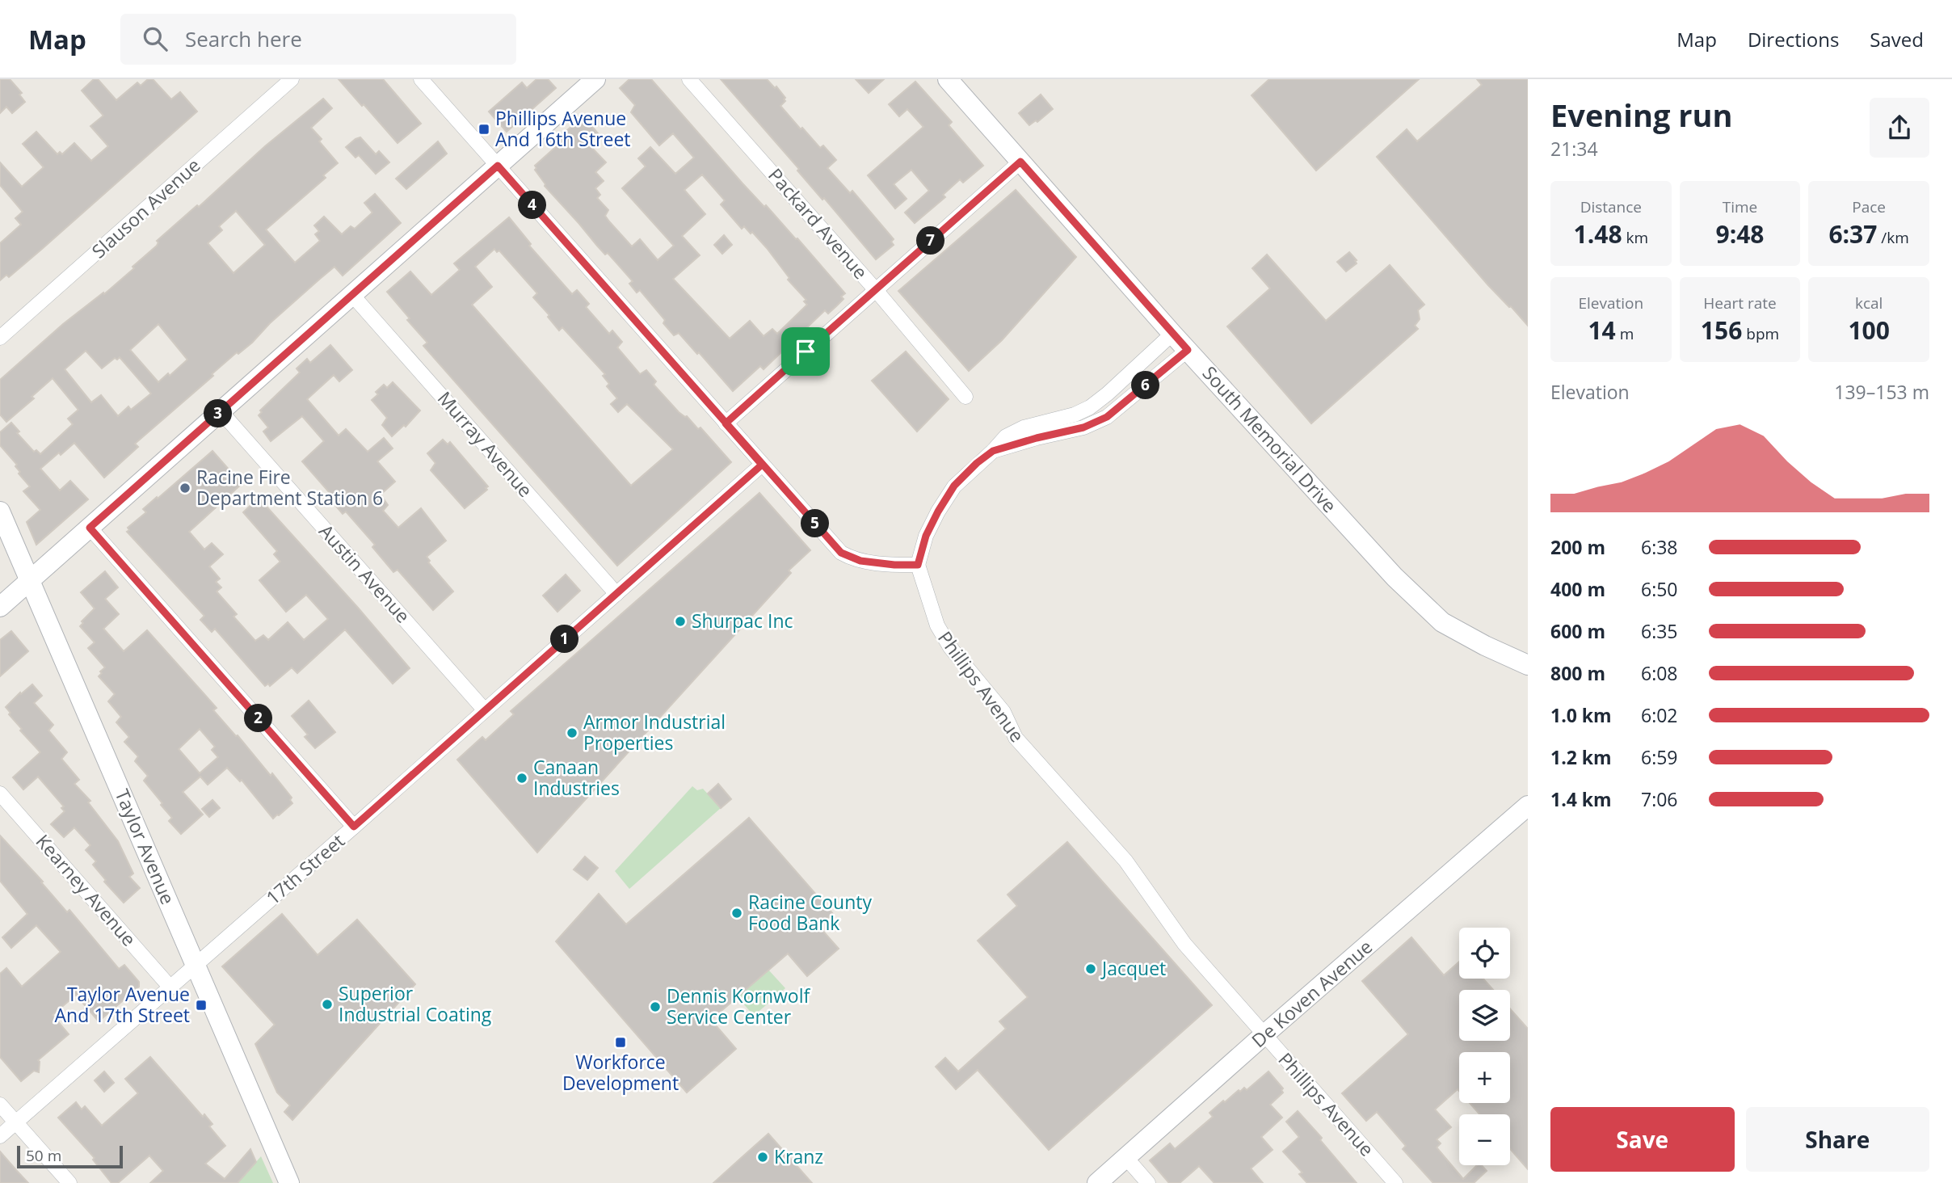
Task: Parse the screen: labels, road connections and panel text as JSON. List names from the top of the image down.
{
  "streets": {
    "street": [
      "Slauson Avenue",
      "Packard Avenue",
      "South Memorial Drive",
      "Murray Avenue",
      "Austin Avenue",
      "Phillips Avenue",
      "Taylor Avenue",
      "17th Street",
      "Kearney Avenue",
      "De Koven Avenue"
    ]
  },
  "crossings": [
    ["Murray Avenue", "17th Street"],
    ["Austin Avenue", "17th Street"],
    ["Phillips Avenue", "De Koven Avenue"],
    ["Taylor Avenue", "17th Street"],
    ["17th Street", "Kearney Avenue"]
  ],
  "places": {
    "transit": ["Phillips Avenue And 16th Street", "Taylor Avenue And 17th Street", "Workforce Development"],
    "other": [
      "Racine Fire Department Station 6",
      "Shurpac Inc",
      "Armor Industrial Properties",
      "Canaan Industries",
      "Racine County Food Bank",
      "Jacquet",
      "Superior Industrial Coating",
      "Dennis Kornwolf Service Center",
      "Kranz"
    ]
  },
  "scale_bar": "50 m",
  "page": {
    "header": "Map",
    "search": "Search here",
    "nav": ["Map", "Directions", "Saved"],
    "heading": ["Evening run", "21:34"],
    "stats": [
      ["Distance", "1.48 km"],
      ["Time", "9:48"],
      ["Pace", "6:37 /km"],
      ["Elevation", "14 m"],
      ["Heart rate", "156 bpm"],
      ["kcal", "100"]
    ],
    "pins": [
      "4",
      "7",
      "6",
      "3",
      "5",
      "1",
      "2"
    ],
    "chart": ["Elevation", "139–153 m"],
    "list": [
      {
        "name": "200 m",
        "note": "6:38"
      },
      {
        "name": "400 m",
        "note": "6:50"
      },
      {
        "name": "600 m",
        "note": "6:35"
      },
      {
        "name": "800 m",
        "note": "6:08"
      },
      {
        "name": "1.0 km",
        "note": "6:02"
      },
      {
        "name": "1.2 km",
        "note": "6:59"
      },
      {
        "name": "1.4 km",
        "note": "7:06"
      }
    ],
    "map_buttons": ["+", "−"],
    "buttons": ["Save", "Share"],
    "scale": "50 m"
  }
}
